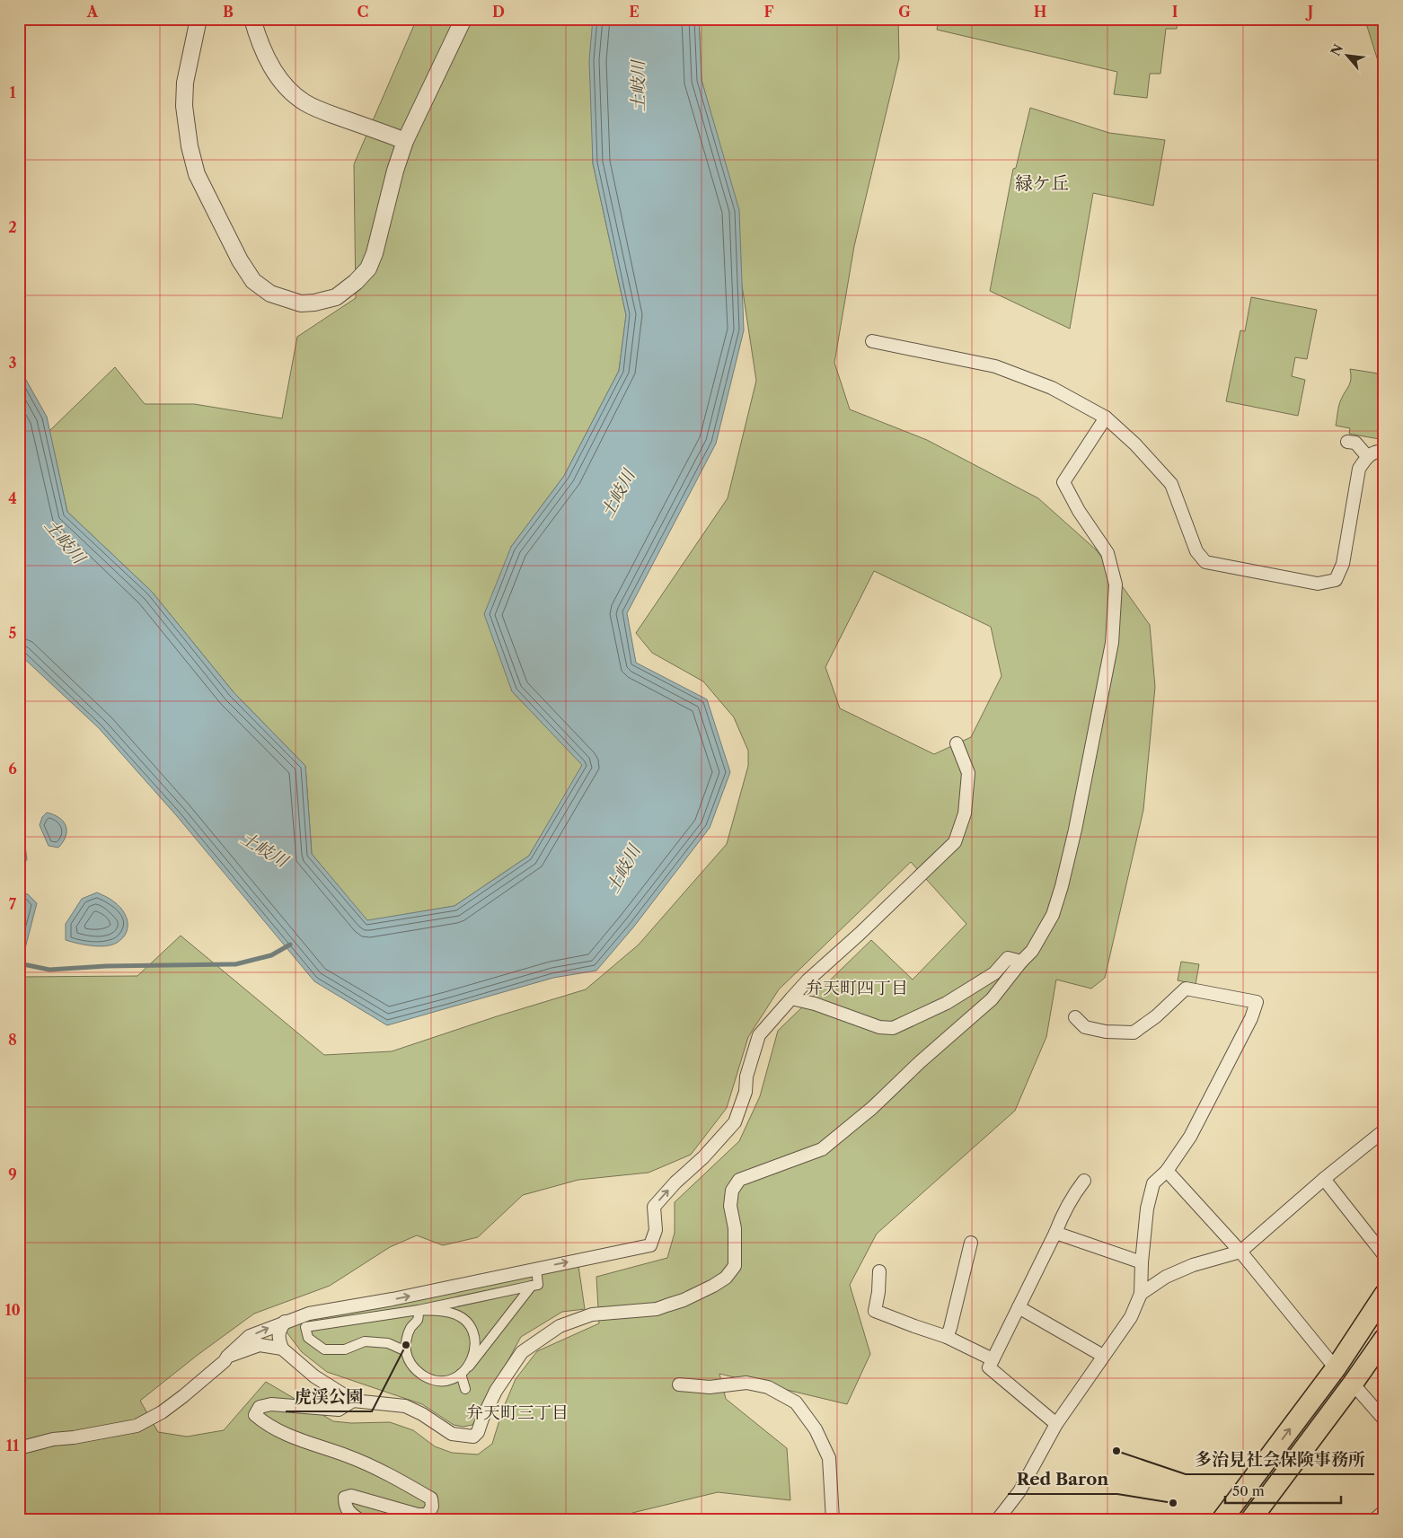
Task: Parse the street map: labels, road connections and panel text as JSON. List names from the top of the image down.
{
  "districts": ["緑ケ丘", "弁天町四丁目", "弁天町三丁目"],
  "water": ["土岐川"],
  "places": ["虎渓公園", "多治見社会保険事務所", "Red Baron"],
  "scale_bar": "50 m",
  "north": "top left",
  "grid": {
    "columns": [
      "A",
      "B",
      "C",
      "D",
      "E",
      "F",
      "G",
      "H",
      "I",
      "J"
    ],
    "rows": [
      "1",
      "2",
      "3",
      "4",
      "5",
      "6",
      "7",
      "8",
      "9",
      "10",
      "11"
    ]
  }
}
